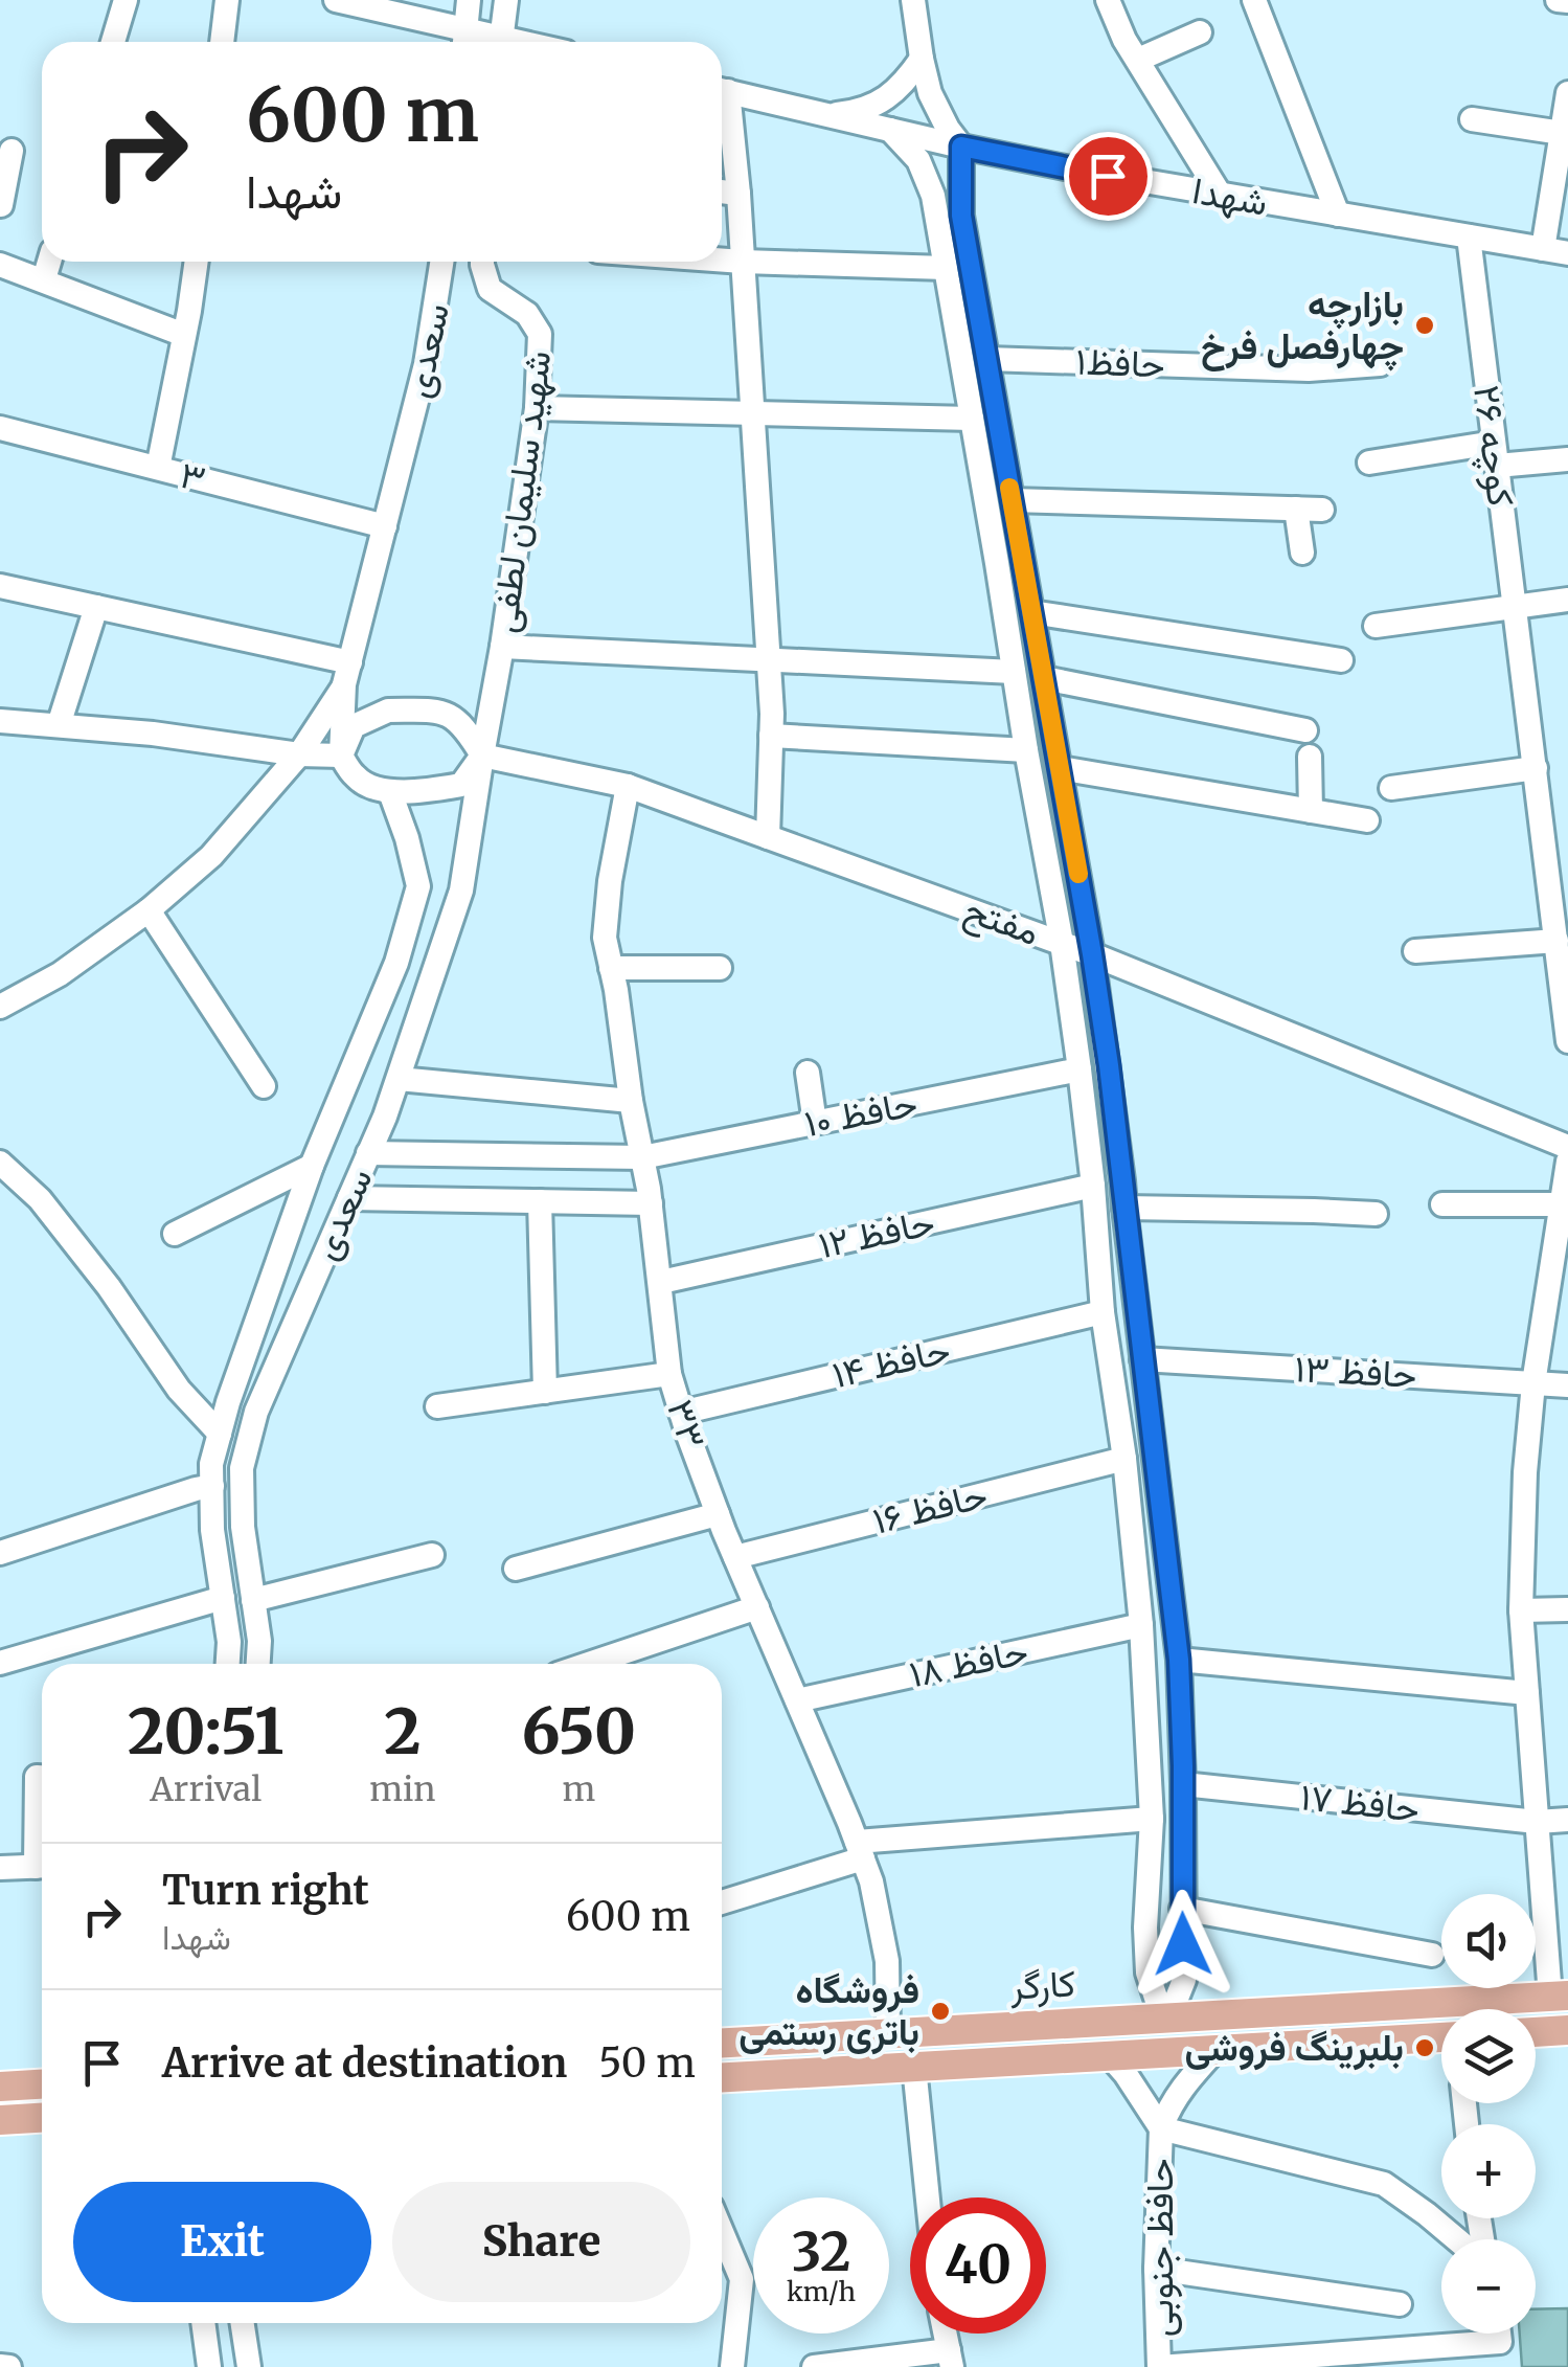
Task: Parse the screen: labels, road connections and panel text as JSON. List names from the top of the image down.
{
  "streets": {
    "main road": ["کارگر"],
    "street": [
      "شهدا",
      "سعدی",
      "حافظ۱",
      "کوچه ۲۶",
      "۳",
      "شهید سلیمان لطفی",
      "مفتح",
      "حافظ ۱۰",
      "حافظ ۱۲",
      "حافظ ۱۴",
      "حافظ ۱۳",
      "۳۳",
      "حافظ ۱۶",
      "حافظ ۱۸",
      "حافظ ۱۷",
      "حافظ جنوبی"
    ]
  },
  "crossings": [
    ["شهدا", "کوچه ۲۶"],
    ["سعدی", "۳"],
    ["سعدی", "شهید سلیمان لطفی"],
    ["سعدی", "مفتح"],
    ["سعدی", "حافظ ۱۰"],
    ["شهید سلیمان لطفی", "مفتح"],
    ["مفتح", "۳۳"],
    ["حافظ ۱۰", "۳۳"],
    ["حافظ ۱۲", "۳۳"],
    ["حافظ ۱۴", "۳۳"],
    ["۳۳", "حافظ ۱۶"],
    ["۳۳", "حافظ ۱۸"],
    ["۳۳", "کارگر"],
    ["کارگر", "حافظ جنوبی"]
  ],
  "places": ["بازارچه چهارفصل فرخ", "فروشگاه باتری رستمی", "بلبرینگ فروشی"],
  "page": {
    "turn": ["600 m", "شهدا"],
    "eta": [
      "20:51",
      "Arrival",
      "2",
      "min",
      "650",
      "m"
    ],
    "list": [
      {
        "name": "Turn right",
        "note": "شهدا",
        "value": "600 m"
      },
      {
        "name": "Arrive at destination",
        "value": "50 m"
      }
    ],
    "map_buttons": ["+", "−"],
    "buttons": ["Exit", "Share"],
    "speed": "32 km/h",
    "limit": "40"
  }
}
